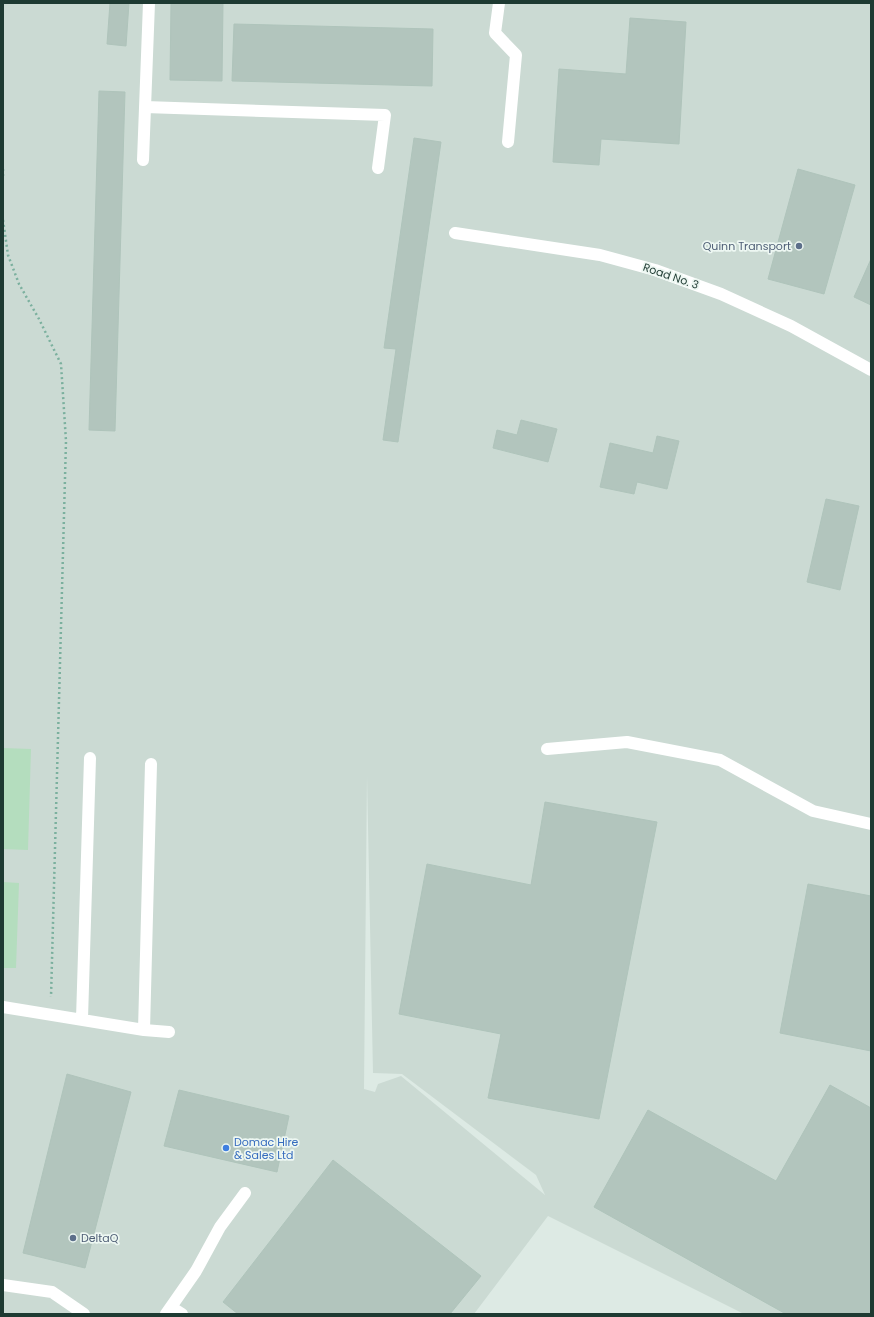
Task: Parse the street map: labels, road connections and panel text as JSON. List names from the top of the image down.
{
  "streets": {
    "street": ["Road No. 3"]
  },
  "places": ["Quinn Transport", "Domac Hire & Sales Ltd", "DeltaQ"]
}
